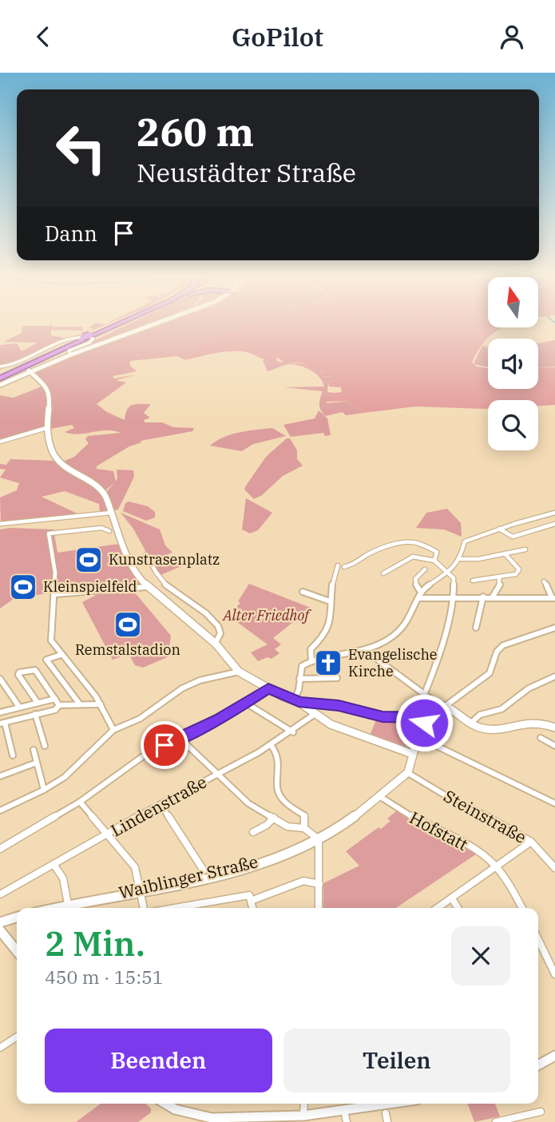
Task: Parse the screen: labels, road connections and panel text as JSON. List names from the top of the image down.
{
  "streets": {
    "street": [
      "Lindenstraße",
      "Steinstraße",
      "Hofstatt",
      "Waiblinger Straße"
    ]
  },
  "crossings": [
    ["Steinstraße", "Waiblinger Straße"],
    ["Hofstatt", "Waiblinger Straße"]
  ],
  "parks": ["Alter Friedhof"],
  "places": {
    "sports": ["Kunstrasenplatz", "Kleinspielfeld", "Remstalstadion"],
    "church": ["Evangelische Kirche"]
  },
  "north": "top",
  "page": {
    "header": "GoPilot",
    "turn": ["260 m", "Neustädter Straße"],
    "then": "Dann",
    "heading": ["2 Min.", "450 m · 15:51"],
    "buttons": ["Beenden", "Teilen"]
  }
}
